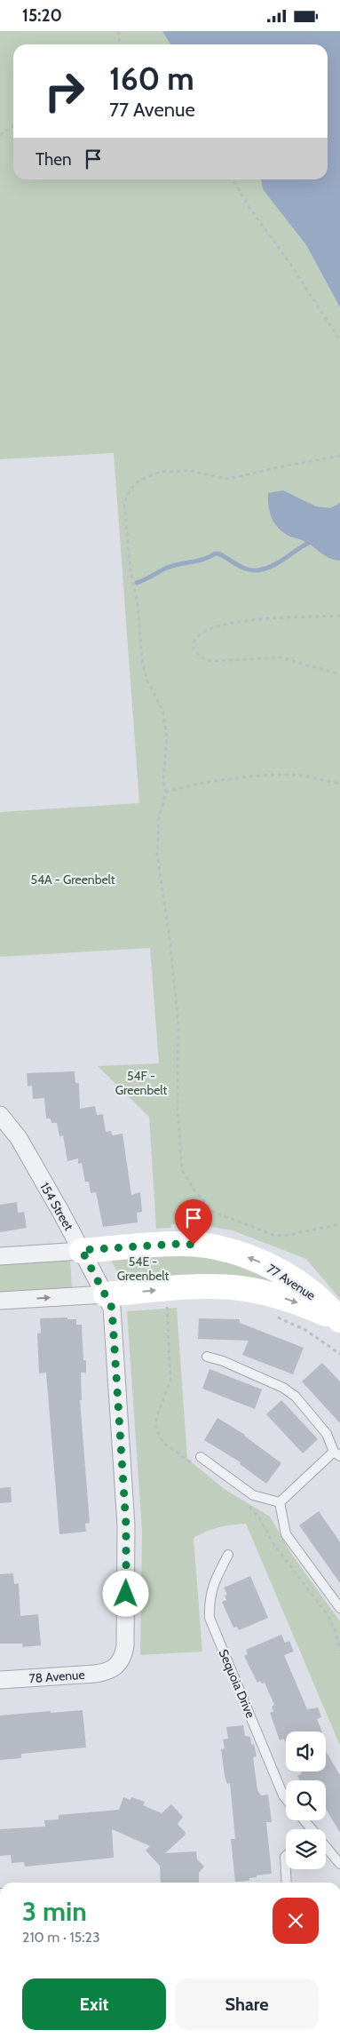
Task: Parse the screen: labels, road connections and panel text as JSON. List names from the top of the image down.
{
  "streets": {
    "street": ["154 Street", "77 Avenue", "78 Avenue"],
    "lane": ["Sequoia Drive"]
  },
  "crossings": [
    ["154 Street", "77 Avenue"],
    ["154 Street", "78 Avenue"]
  ],
  "parks": ["54A - Greenbelt", "54F - Greenbelt", "54E - Greenbelt"],
  "page": {
    "status": "15:20",
    "turn": ["160 m", "77 Avenue"],
    "then": "Then",
    "heading": ["3 min", "210 m · 15:23"],
    "buttons": ["Exit", "Share"]
  }
}
